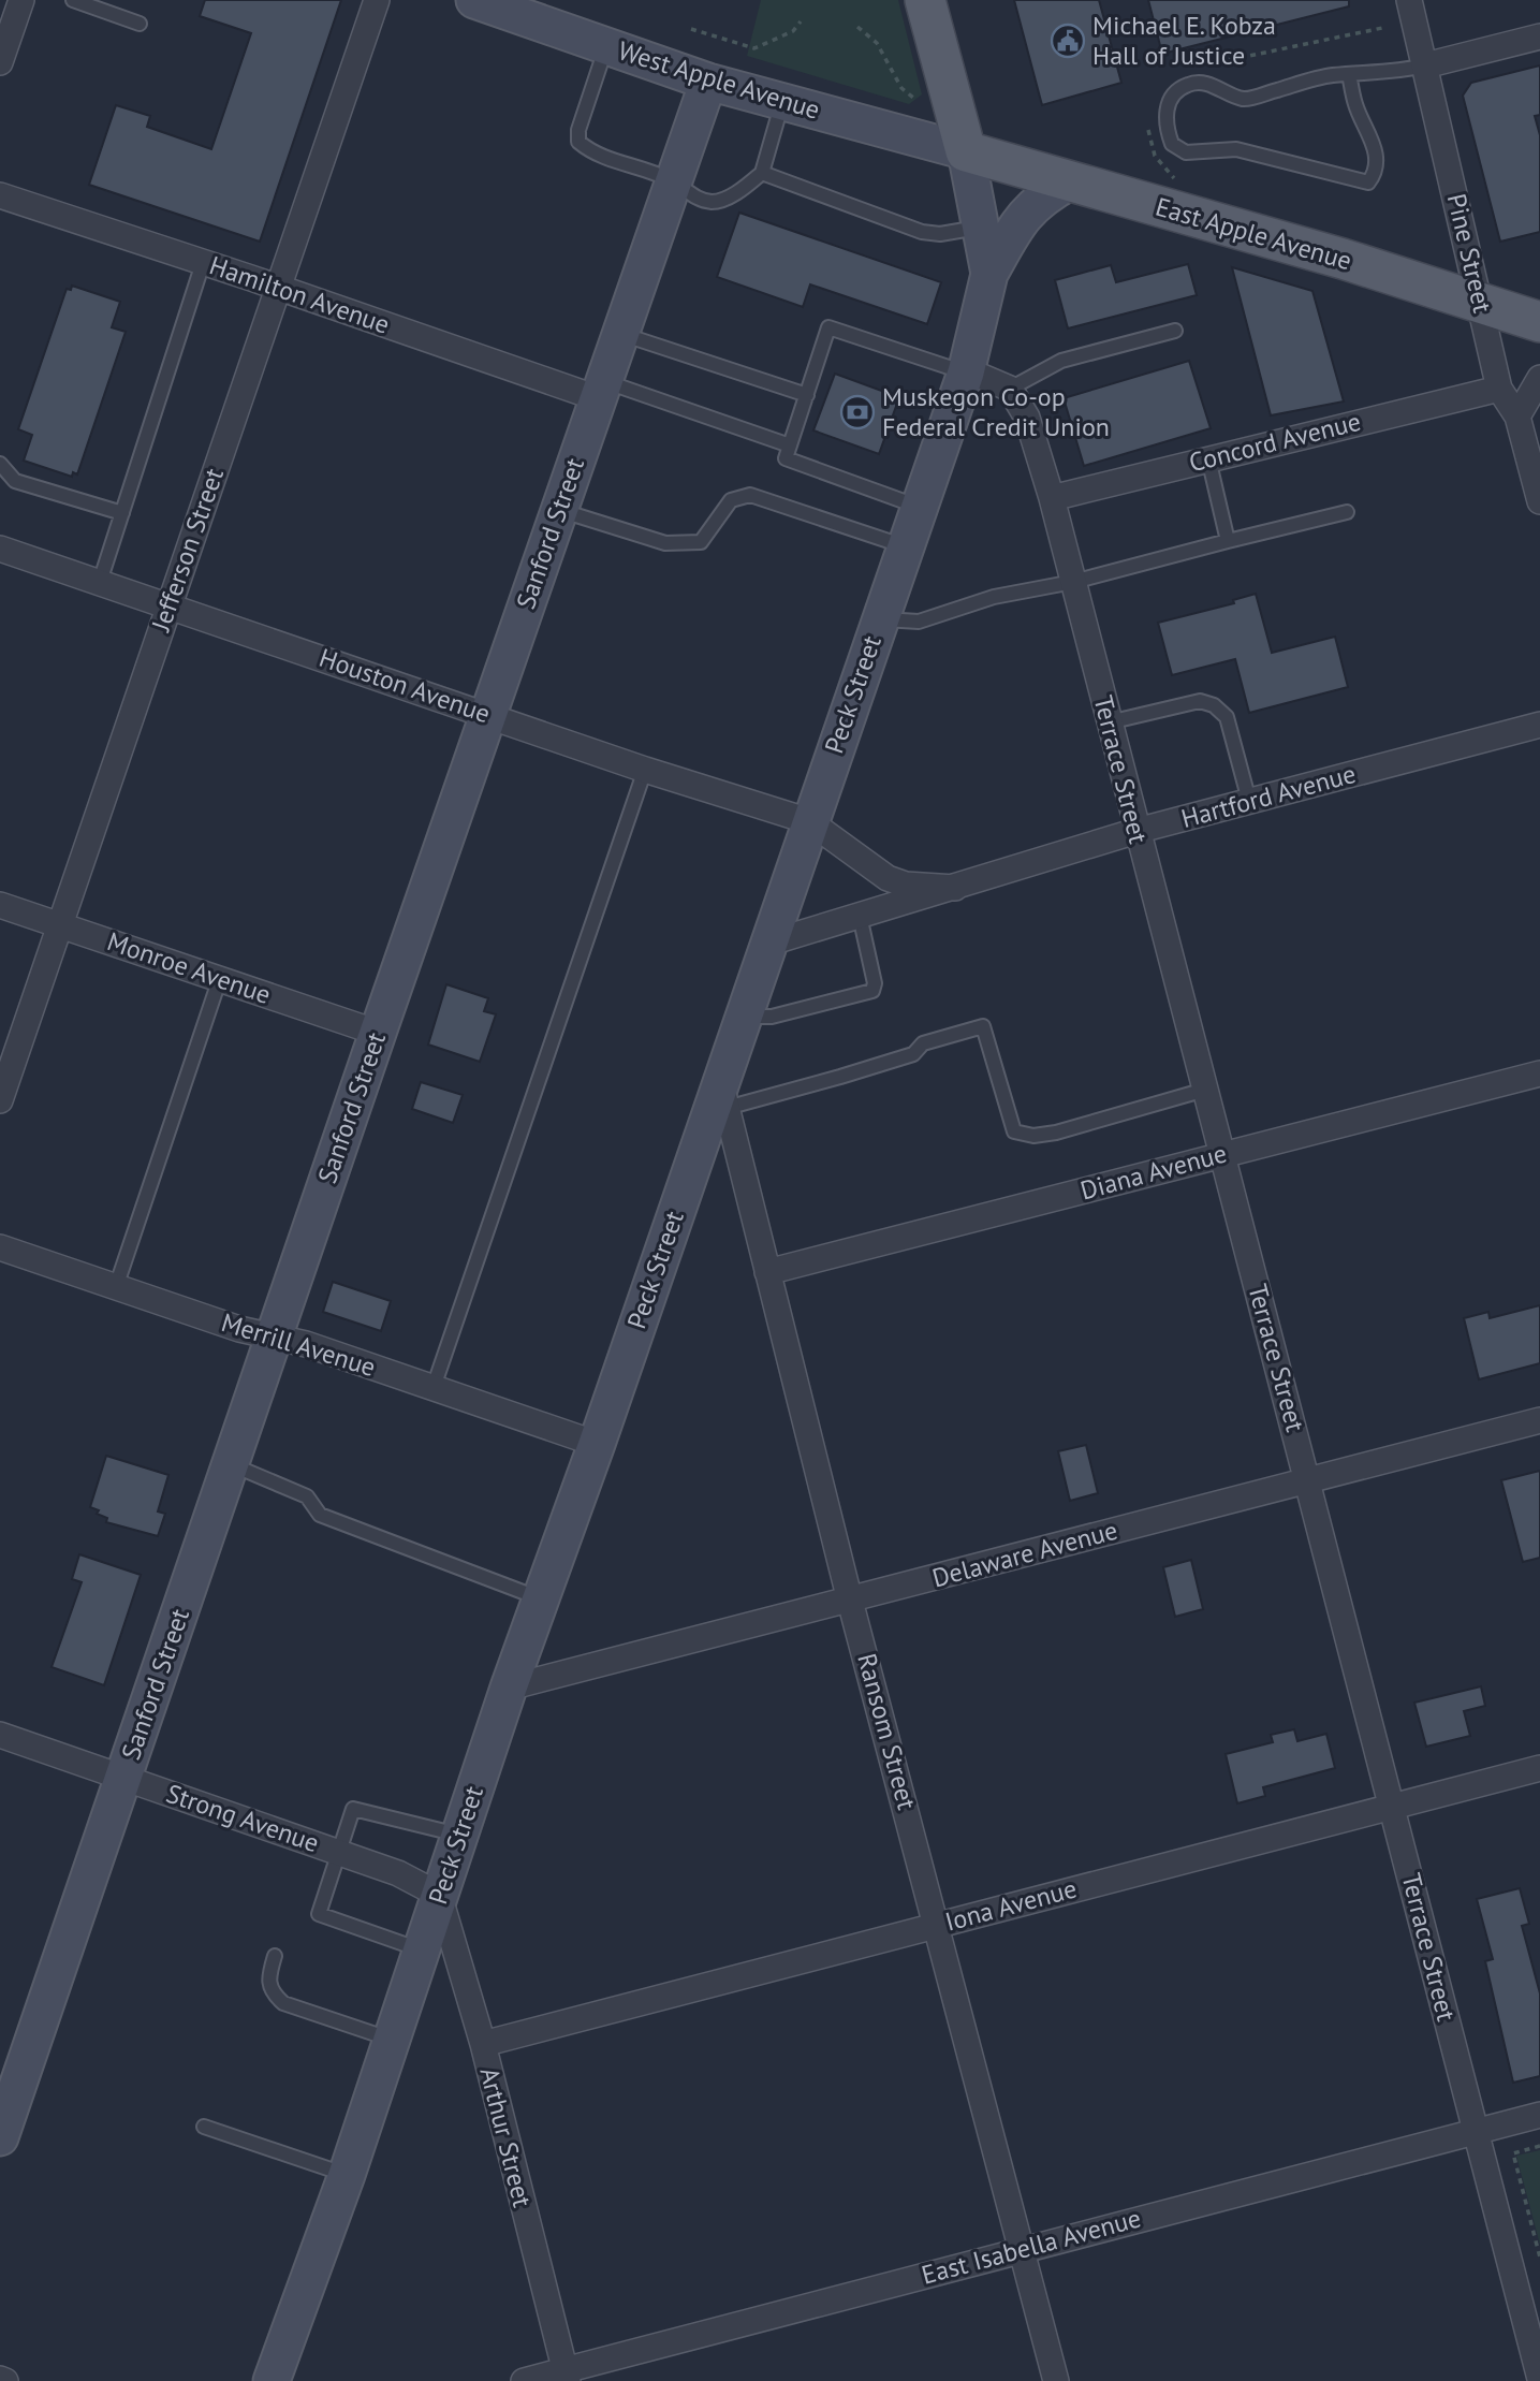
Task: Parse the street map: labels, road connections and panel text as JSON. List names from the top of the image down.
{
  "streets": {
    "main road": ["East Apple Avenue"],
    "street": [
      "West Apple Avenue",
      "Pine Street",
      "Hamilton Avenue",
      "Concord Avenue",
      "Sanford Street",
      "Jefferson Street",
      "Houston Avenue",
      "Peck Street",
      "Terrace Street",
      "Hartford Avenue",
      "Monroe Avenue",
      "Diana Avenue",
      "Merrill Avenue",
      "Delaware Avenue",
      "Ransom Street",
      "Strong Avenue",
      "Iona Avenue",
      "Arthur Street",
      "East Isabella Avenue"
    ]
  },
  "crossings": [
    ["West Apple Avenue", "East Apple Avenue"],
    ["West Apple Avenue", "Sanford Street"],
    ["West Apple Avenue", "Peck Street"],
    ["East Apple Avenue", "Pine Street"],
    ["East Apple Avenue", "Peck Street"],
    ["Pine Street", "Concord Avenue"],
    ["Hamilton Avenue", "Sanford Street"],
    ["Hamilton Avenue", "Jefferson Street"],
    ["Concord Avenue", "Terrace Street"],
    ["Sanford Street", "Houston Avenue"],
    ["Sanford Street", "Monroe Avenue"],
    ["Sanford Street", "Merrill Avenue"],
    ["Sanford Street", "Strong Avenue"],
    ["Jefferson Street", "Houston Avenue"],
    ["Jefferson Street", "Monroe Avenue"],
    ["Houston Avenue", "Peck Street"],
    ["Houston Avenue", "Hartford Avenue"],
    ["Peck Street", "Hartford Avenue"],
    ["Peck Street", "Merrill Avenue"],
    ["Peck Street", "Delaware Avenue"],
    ["Peck Street", "Ransom Street"],
    ["Peck Street", "Strong Avenue"],
    ["Peck Street", "Arthur Street"],
    ["Terrace Street", "Hartford Avenue"],
    ["Terrace Street", "Diana Avenue"],
    ["Terrace Street", "Delaware Avenue"],
    ["Terrace Street", "Iona Avenue"],
    ["Terrace Street", "East Isabella Avenue"],
    ["Diana Avenue", "Ransom Street"],
    ["Delaware Avenue", "Ransom Street"],
    ["Ransom Street", "Iona Avenue"],
    ["Ransom Street", "East Isabella Avenue"],
    ["Strong Avenue", "Arthur Street"],
    ["Iona Avenue", "Arthur Street"],
    ["Arthur Street", "East Isabella Avenue"]
  ],
  "places": {
    "public building": ["Michael E. Kobza Hall of Justice"],
    "bank": ["Muskegon Co-op Federal Credit Union"]
  }
}
